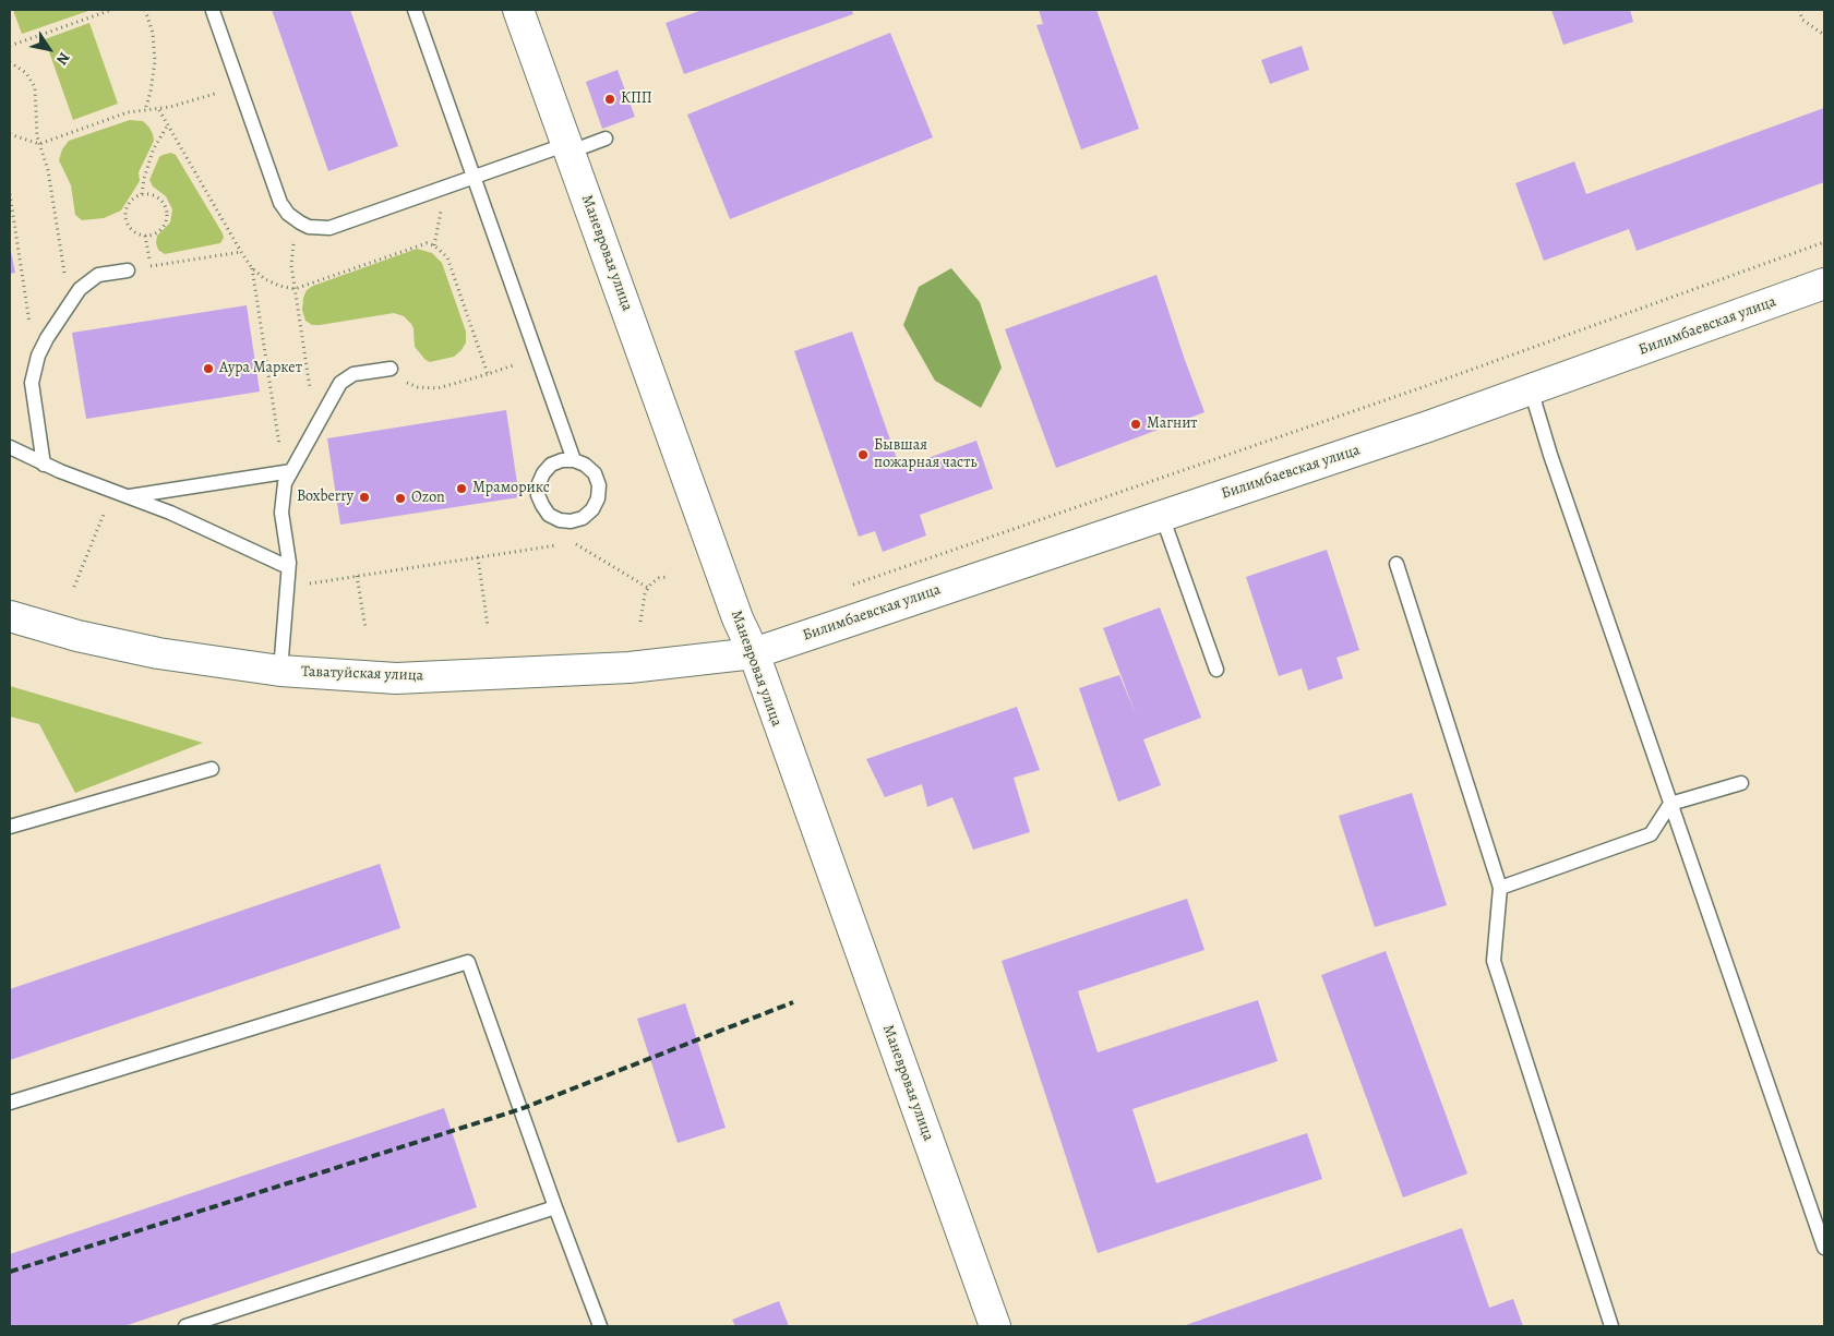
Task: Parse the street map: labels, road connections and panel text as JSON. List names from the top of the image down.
{
  "streets": {
    "main road": ["Маневровая улица", "Билимбаевская улица", "Таватуйская улица"]
  },
  "crossings": [
    ["Маневровая улица", "Билимбаевская улица"],
    ["Маневровая улица", "Таватуйская улица"],
    ["Билимбаевская улица", "Таватуйская улица"]
  ],
  "places": [
    "КПП",
    "Аура Маркет",
    "Магнит",
    "Бывшая пожарная часть",
    "Мраморикс",
    "Boxberry",
    "Ozon"
  ],
  "north": "bottom right"
}
